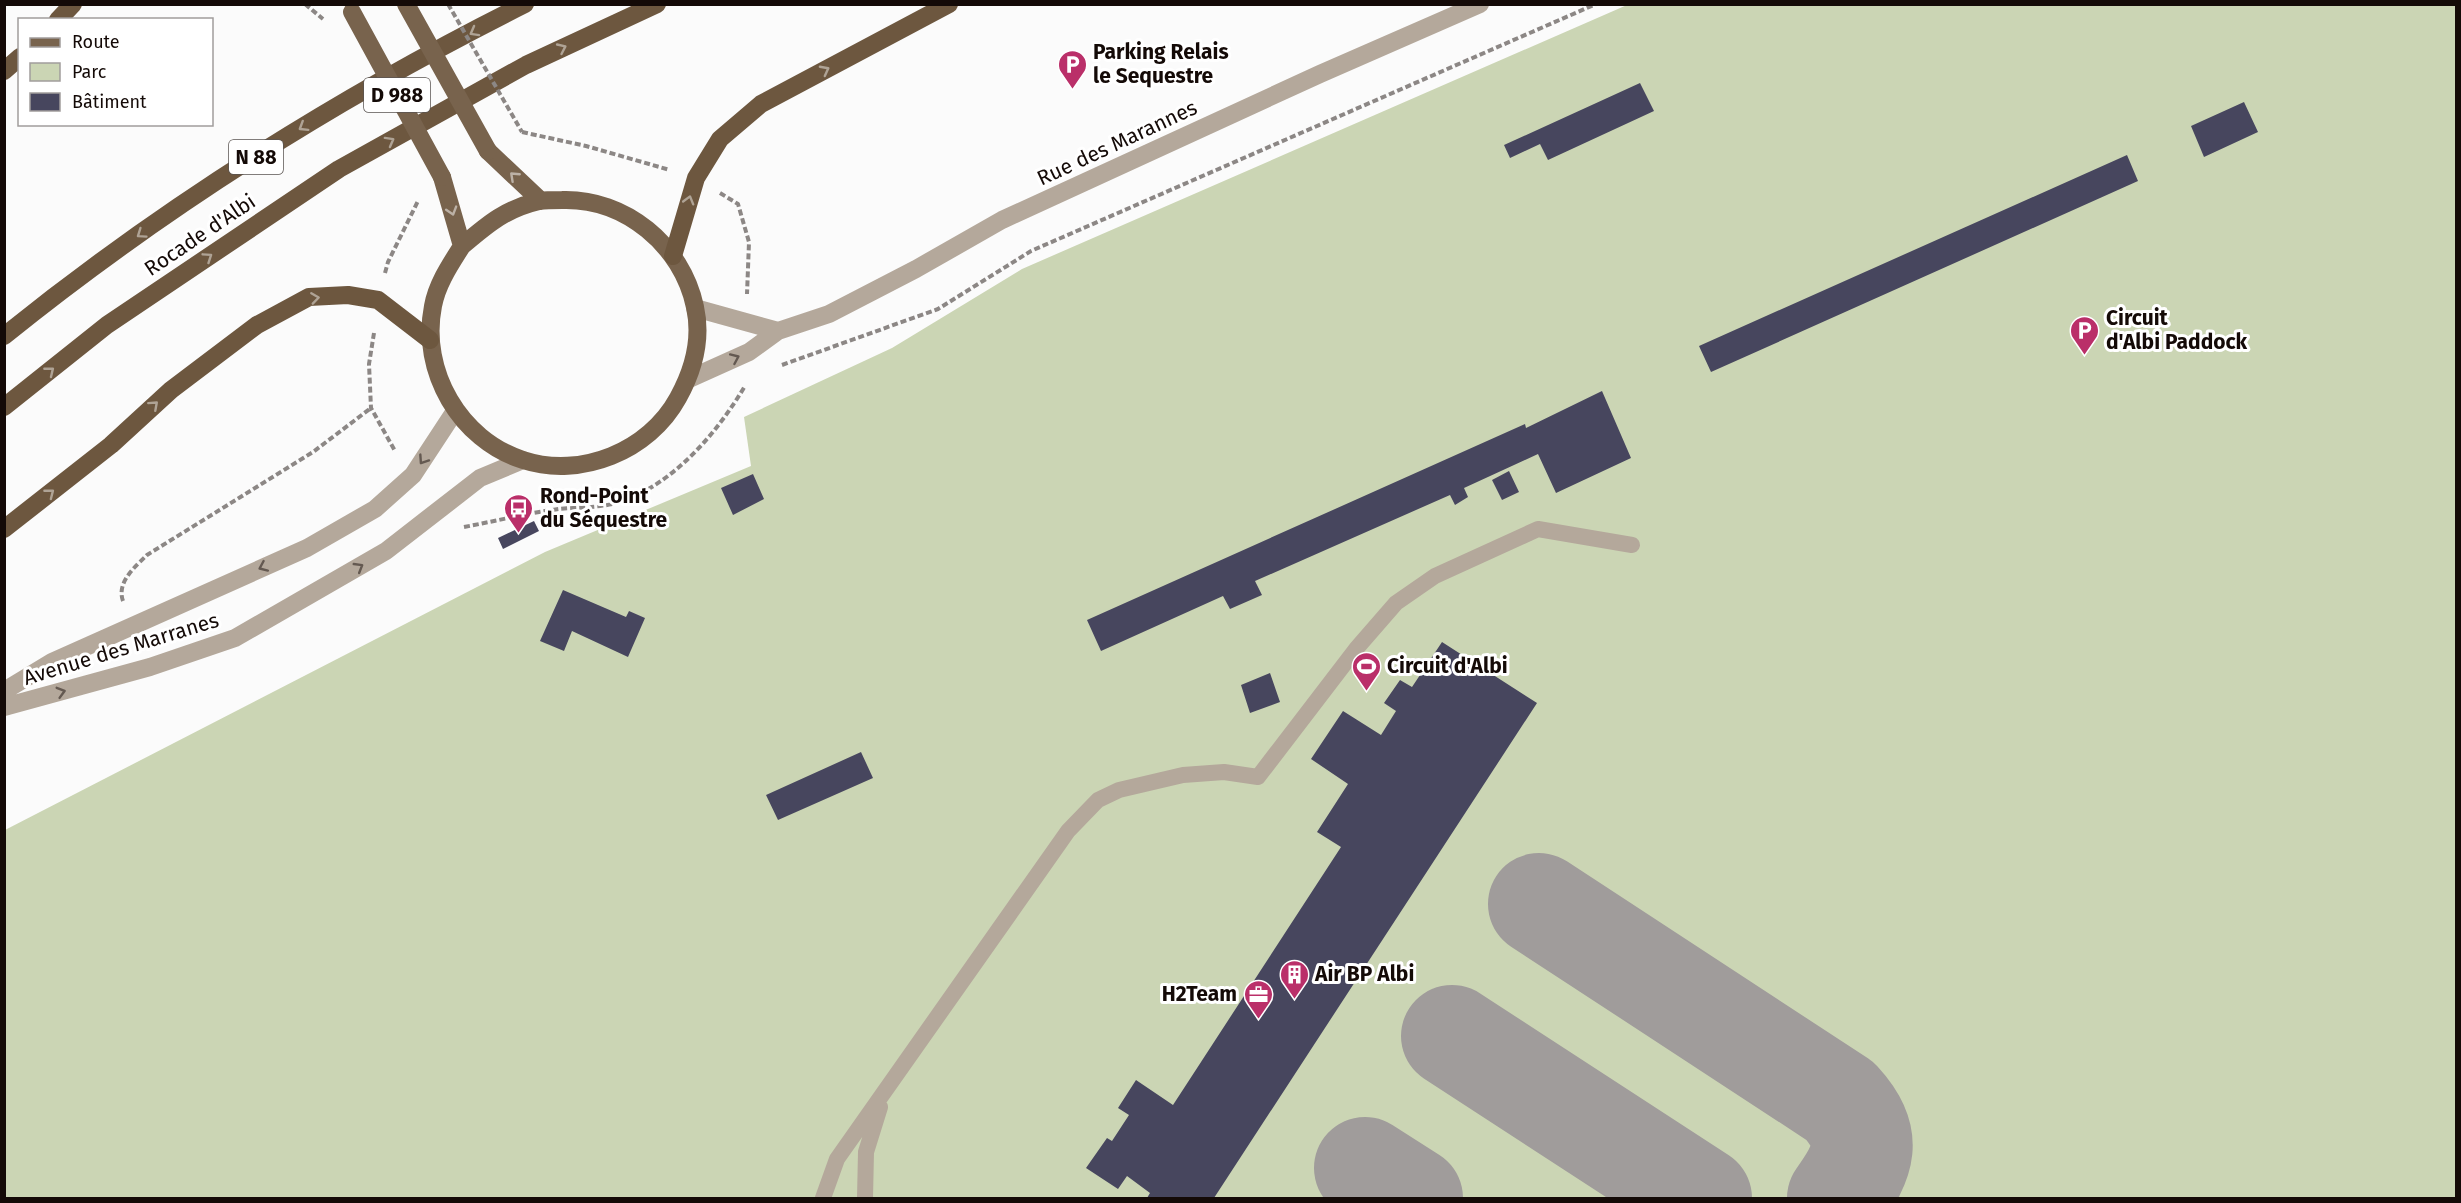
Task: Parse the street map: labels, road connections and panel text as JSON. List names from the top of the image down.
{
  "streets": {
    "highway": ["N 88", "Rocade d'Albi"],
    "main road": ["D 988"],
    "street": ["Rue des Marannes", "Avenue des Marranes"]
  },
  "places": {
    "parking": ["Parking Relais le Sequestre", "Circuit d'Albi Paddock"],
    "bus stop": ["Rond-Point du Séquestre"],
    "sports": ["Circuit d'Albi"],
    "building": ["Air BP Albi"],
    "office": ["H2Team"]
  },
  "legend": ["Route", "Parc", "Bâtiment"]
}
